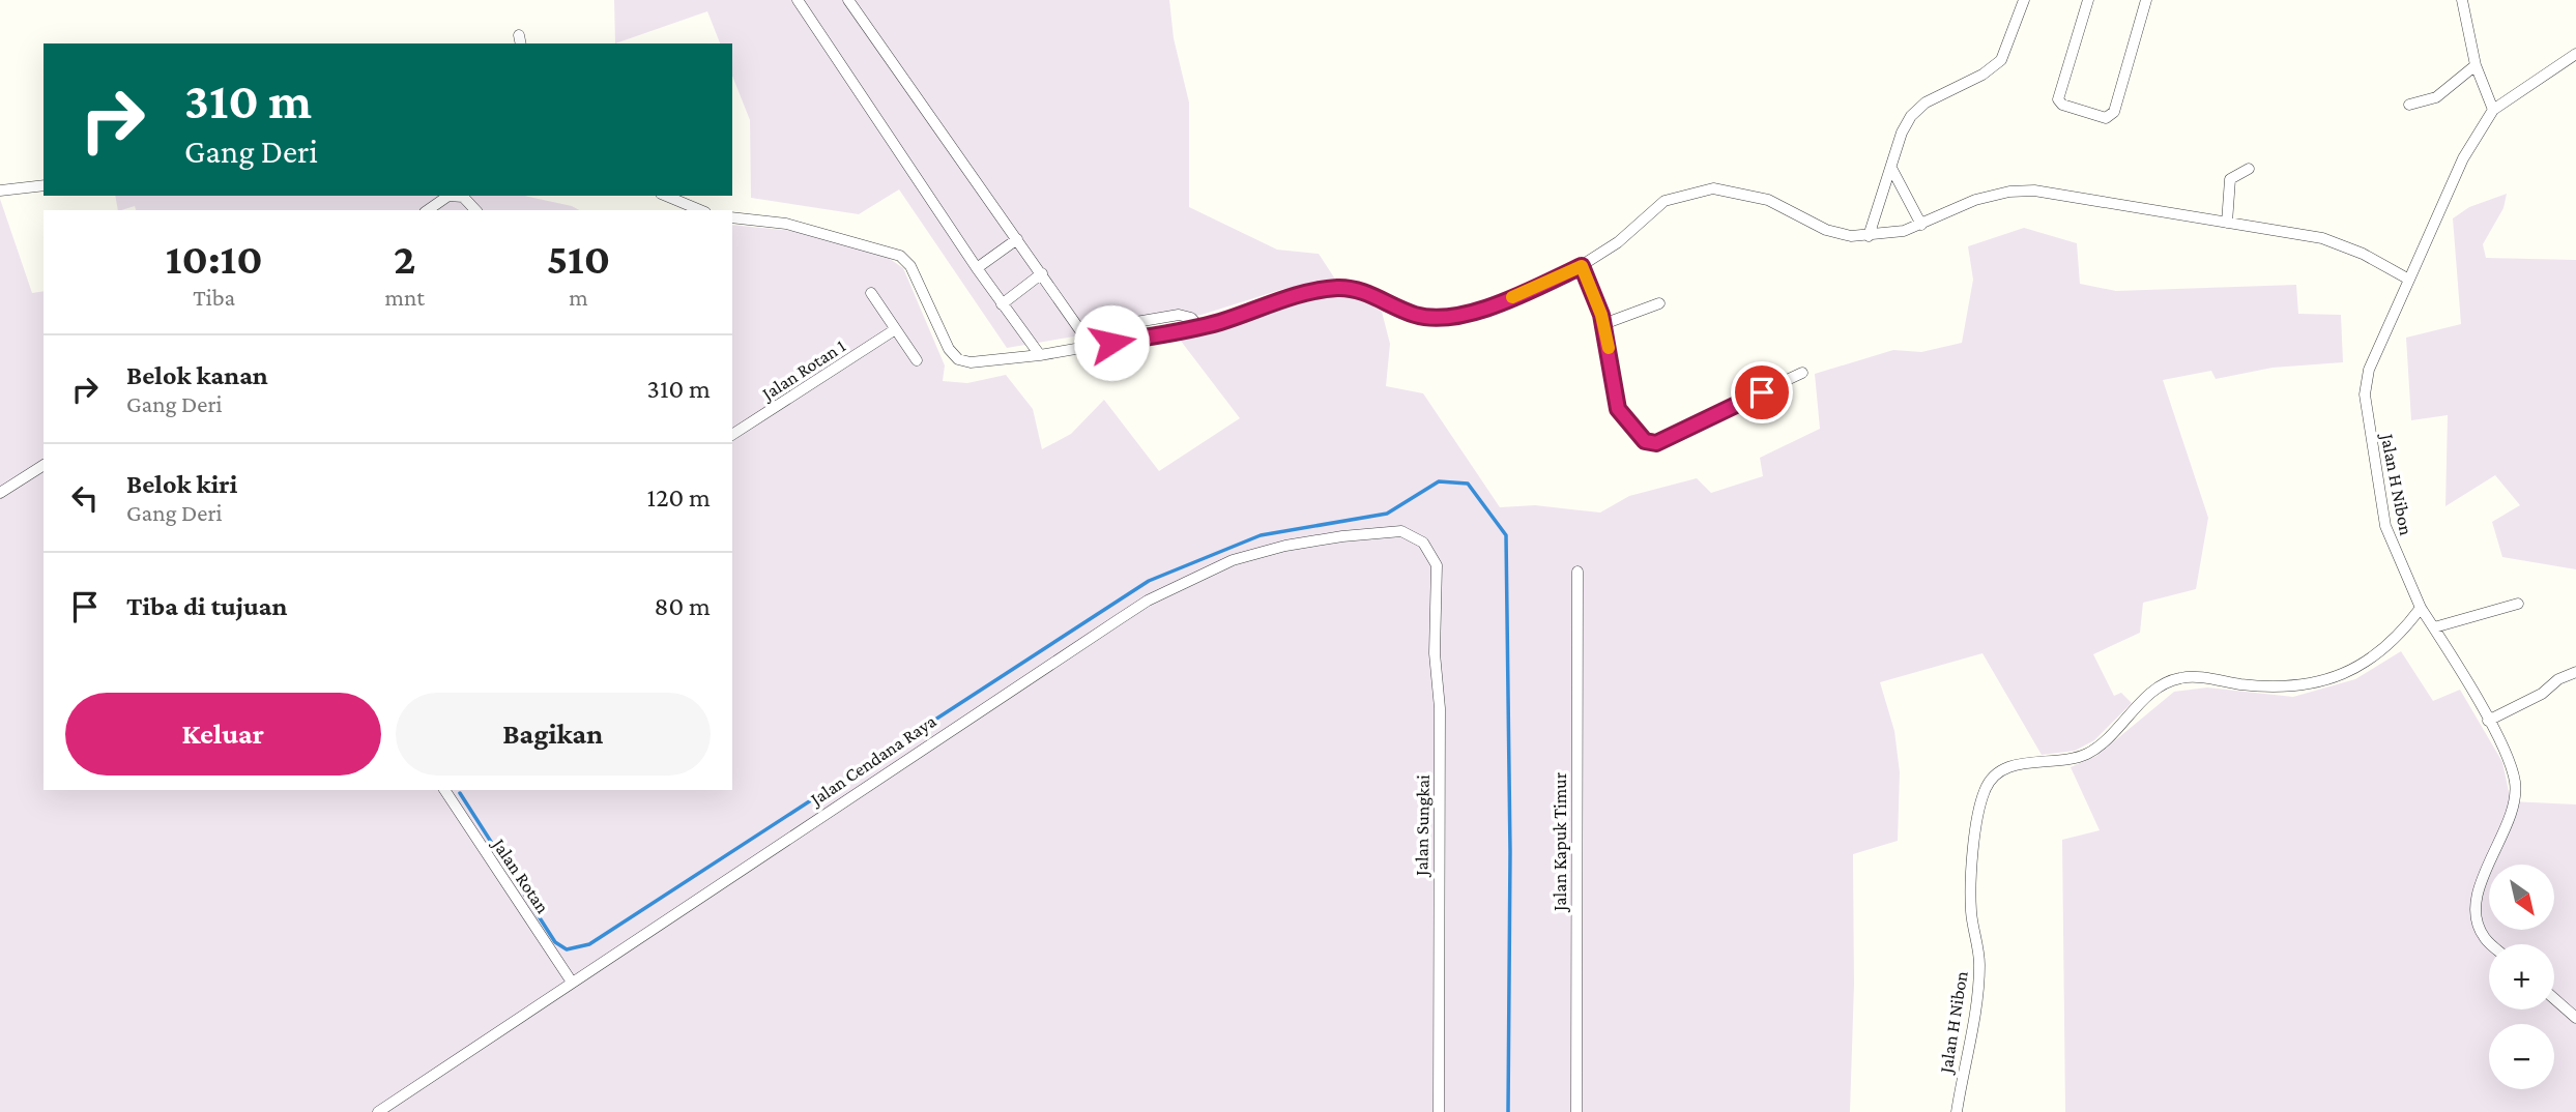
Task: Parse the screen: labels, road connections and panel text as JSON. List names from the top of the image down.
{
  "streets": {
    "street": [
      "Jalan Rotan 1",
      "Jalan H Nibon",
      "Jalan Cendana Raya",
      "Jalan Sungkai",
      "Jalan Kapuk Timur",
      "Jalan Rotan"
    ]
  },
  "crossings": [
    ["Jalan Cendana Raya", "Jalan Sungkai"],
    ["Jalan Cendana Raya", "Jalan Rotan"]
  ],
  "north": "bottom right",
  "page": {
    "turn": ["310 m", "Gang Deri"],
    "eta": [
      "10:10",
      "Tiba",
      "2",
      "mnt",
      "510",
      "m"
    ],
    "list": [
      {
        "name": "Belok kanan",
        "note": "Gang Deri",
        "value": "310 m"
      },
      {
        "name": "Belok kiri",
        "note": "Gang Deri",
        "value": "120 m"
      },
      {
        "name": "Tiba di tujuan",
        "value": "80 m"
      }
    ],
    "buttons": ["Keluar", "Bagikan"],
    "map_buttons": ["+", "−"]
  }
}
